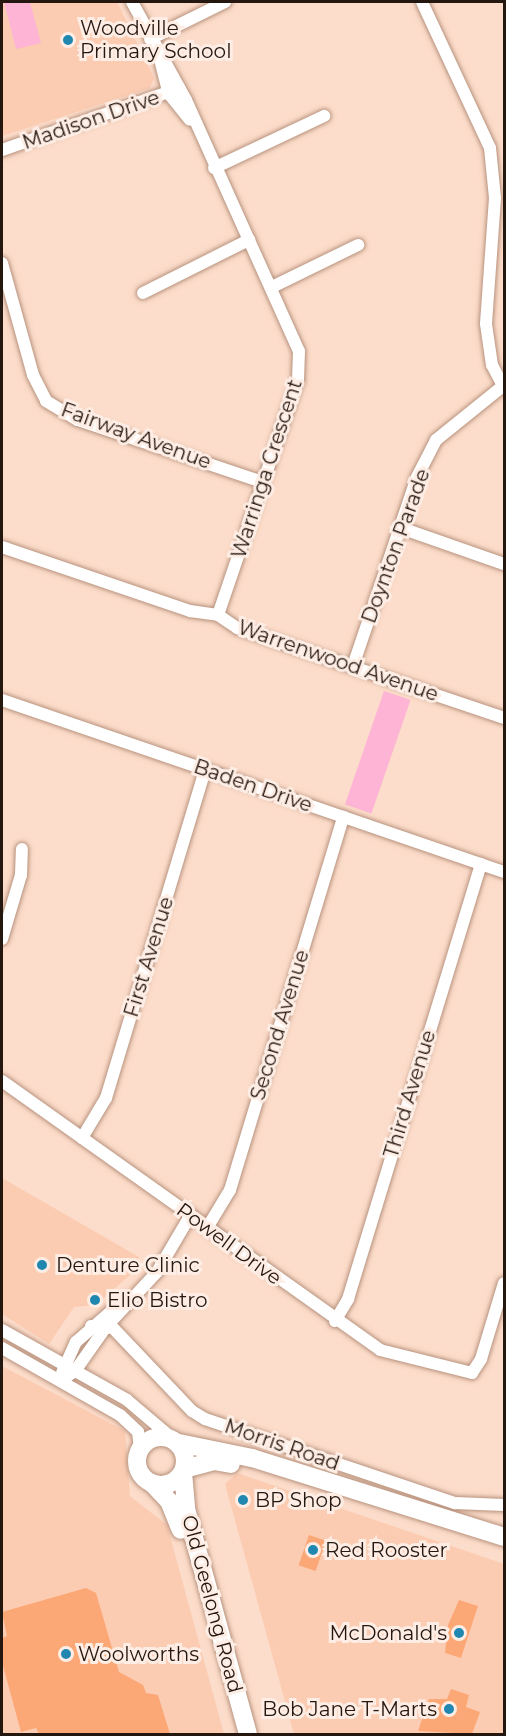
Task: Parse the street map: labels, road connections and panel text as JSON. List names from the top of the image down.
{
  "streets": {
    "street": [
      "Madison Drive",
      "Fairway Avenue",
      "Warringa Crescent",
      "Doynton Parade",
      "Warrenwood Avenue",
      "Baden Drive",
      "First Avenue",
      "Second Avenue",
      "Third Avenue",
      "Powell Drive",
      "Morris Road",
      "Old Geelong Road"
    ]
  },
  "crossings": [
    ["Madison Drive", "Warringa Crescent"],
    ["Fairway Avenue", "Warringa Crescent"],
    ["Warringa Crescent", "Warrenwood Avenue"],
    ["Doynton Parade", "Warrenwood Avenue"],
    ["Baden Drive", "First Avenue"],
    ["Baden Drive", "Second Avenue"],
    ["Baden Drive", "Third Avenue"],
    ["First Avenue", "Powell Drive"],
    ["Second Avenue", "Powell Drive"],
    ["Third Avenue", "Powell Drive"],
    ["Morris Road", "Old Geelong Road"]
  ],
  "places": [
    "Woodville Primary School",
    "Denture Clinic",
    "Elio Bistro",
    "BP Shop",
    "Red Rooster",
    "McDonald's",
    "Woolworths",
    "Bob Jane T-Marts"
  ]
}
